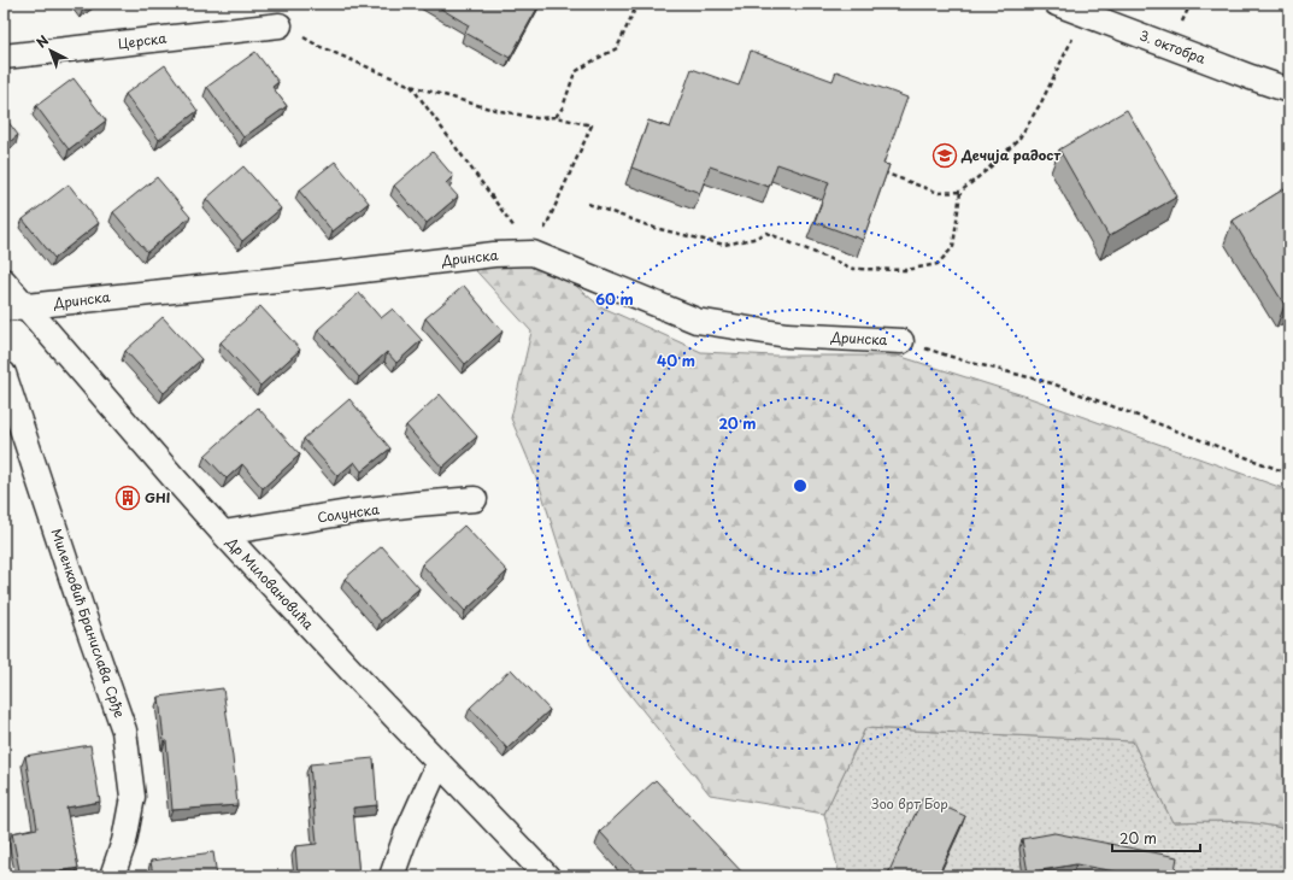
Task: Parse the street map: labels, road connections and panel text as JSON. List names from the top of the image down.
{
  "streets": {
    "street": [
      "Церска",
      "3. октобра",
      "Дринска",
      "Солунска",
      "Др Миловановића",
      "Миленковић Бранислава Срђе"
    ]
  },
  "crossings": [
    ["Дринска", "Др Миловановића"],
    ["Солунска", "Др Миловановића"]
  ],
  "parks": ["Зоо врт Бор"],
  "places": {
    "school or university": ["Дечија радост"],
    "building": ["GHI"]
  },
  "scale_bar": "20 m",
  "north": "top left",
  "rings": ["60 m", "40 m", "20 m"]
}
